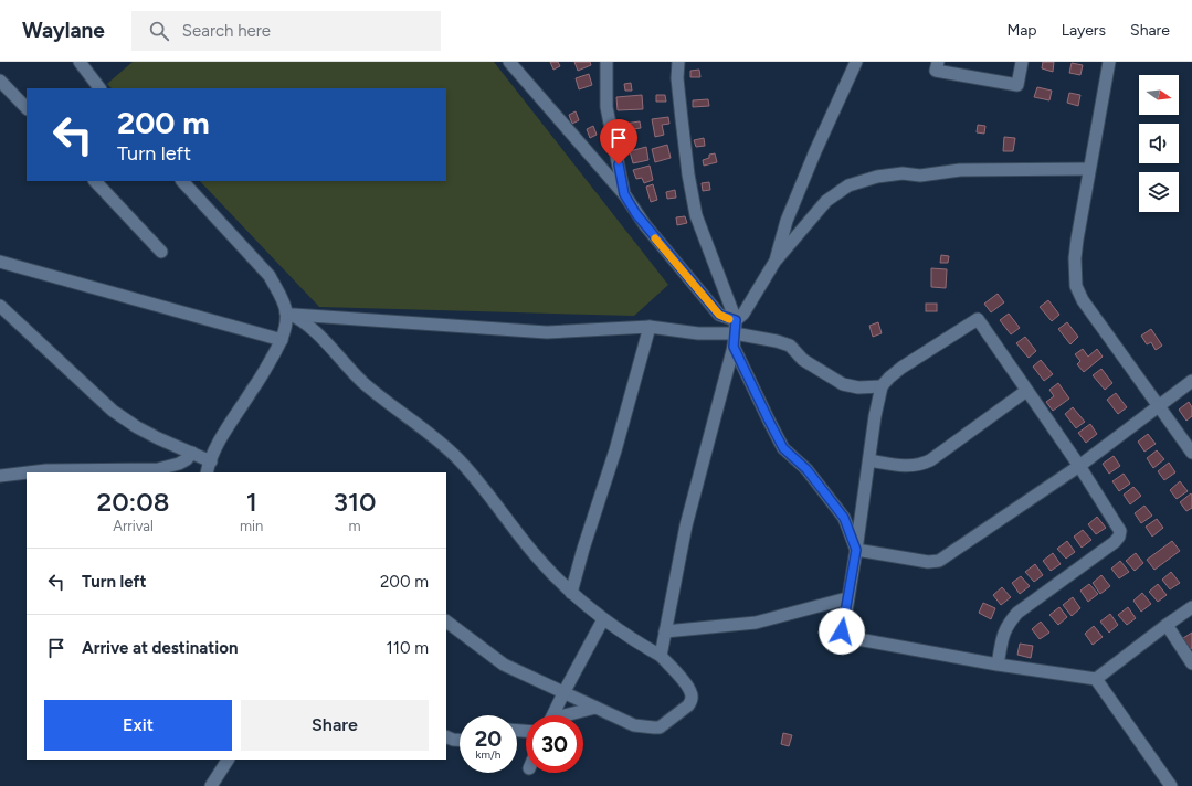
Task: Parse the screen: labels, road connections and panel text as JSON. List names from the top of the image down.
{
  "north": "right",
  "page": {
    "header": "Waylane",
    "search": "Search here",
    "nav": ["Map", "Layers", "Share"],
    "turn": ["200 m", "Turn left"],
    "eta": [
      "20:08",
      "Arrival",
      "1",
      "min",
      "310",
      "m"
    ],
    "list": [
      {
        "name": "Turn left",
        "value": "200 m"
      },
      {
        "name": "Arrive at destination",
        "value": "110 m"
      }
    ],
    "buttons": ["Exit", "Share"],
    "speed": "20 km/h",
    "limit": "30"
  }
}
